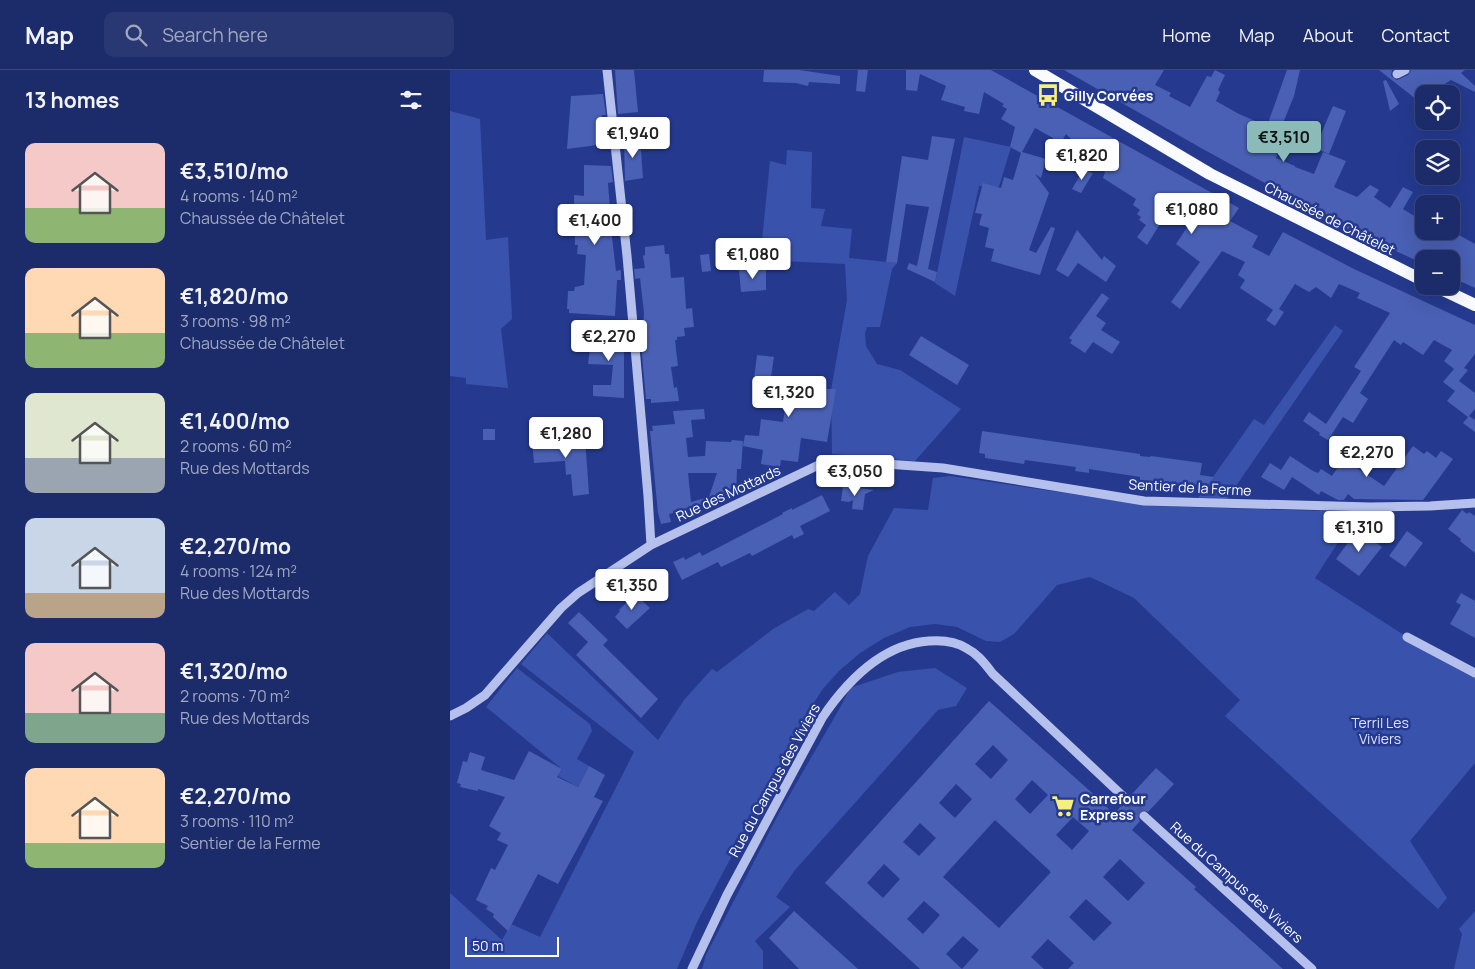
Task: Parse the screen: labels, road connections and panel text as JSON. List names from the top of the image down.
{
  "streets": {
    "main road": ["Chaussée de Châtelet"],
    "street": ["Sentier de la Ferme", "Rue des Mottards", "Rue du Campus des Viviers"]
  },
  "crossings": [
    ["Sentier de la Ferme", "Rue des Mottards"]
  ],
  "parks": ["Terril Les Viviers"],
  "places": {
    "bus stop": ["Gilly Corvées"],
    "supermarket": ["Carrefour Express"]
  },
  "scale_bar": "50 m",
  "page": {
    "header": "Map",
    "search": "Search here",
    "nav": [
      "Home",
      "Map",
      "About",
      "Contact"
    ],
    "heading": "13 homes",
    "map_buttons": ["+", "−"],
    "price": [
      "€1,940",
      "€3,510",
      "€1,820",
      "€1,080",
      "€1,400",
      "€1,080",
      "€2,270",
      "€1,320",
      "€1,280",
      "€2,270",
      "€3,050",
      "€1,310",
      "€1,350"
    ],
    "list": [
      {
        "name": "€3,510/mo",
        "note": "4 rooms · 140 m² · Chaussée de Châtelet"
      },
      {
        "name": "€1,820/mo",
        "note": "3 rooms · 98 m² · Chaussée de Châtelet"
      },
      {
        "name": "€1,400/mo",
        "note": "2 rooms · 60 m² · Rue des Mottards"
      },
      {
        "name": "€2,270/mo",
        "note": "4 rooms · 124 m² · Rue des Mottards"
      },
      {
        "name": "€1,320/mo",
        "note": "2 rooms · 70 m² · Rue des Mottards"
      },
      {
        "name": "€2,270/mo",
        "note": "3 rooms · 110 m² · Sentier de la Ferme"
      }
    ],
    "scale": "50 m"
  }
}
